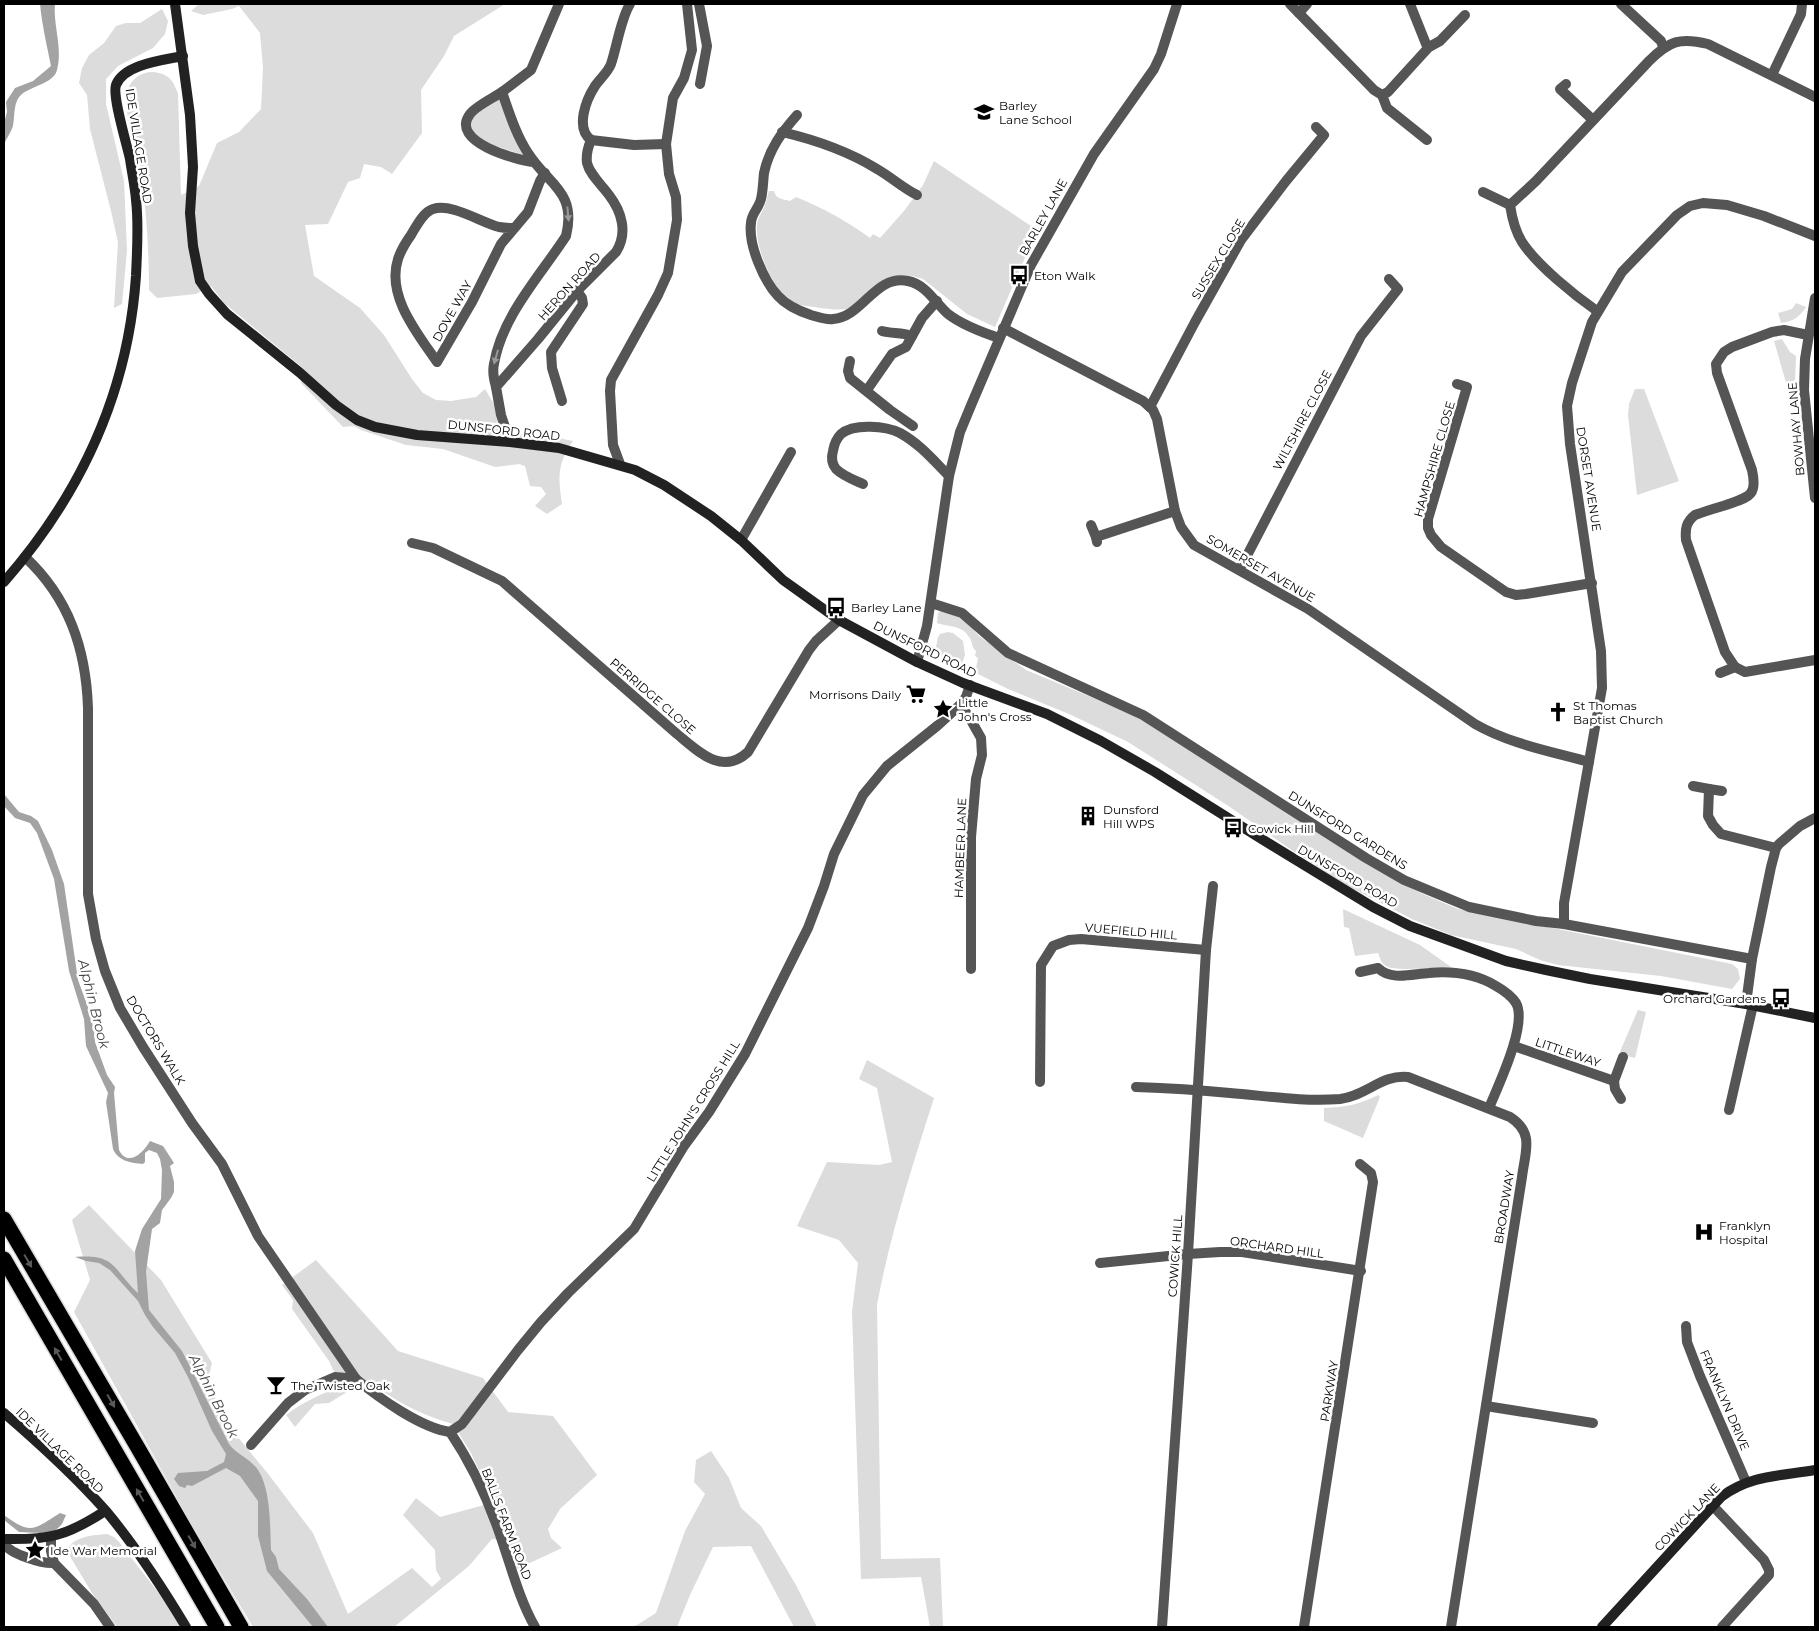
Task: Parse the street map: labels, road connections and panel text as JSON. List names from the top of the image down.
{
  "streets": {
    "main road": ["IDE VILLAGE ROAD", "DUNSFORD ROAD", "COWICK LANE"],
    "street": [
      "BARLEY LANE",
      "SUSSEX CLOSE",
      "HERON ROAD",
      "DOVE WAY",
      "WILTSHIRE CLOSE",
      "BOWHAY LANE",
      "HAMPSHIRE CLOSE",
      "DORSET AVENUE",
      "SOMERSET AVENUE",
      "PERRIDGE CLOSE",
      "DUNSFORD GARDENS",
      "HAMBEER LANE",
      "VUEFIELD HILL",
      "DOCTORS WALK",
      "LITTLEWAY",
      "LITTLE JOHN'S CROSS HILL",
      "BROADWAY",
      "ORCHARD HILL",
      "COWICK HILL",
      "PARKWAY",
      "FRANKLYN DRIVE",
      "BALLS FARM ROAD"
    ]
  },
  "crossings": [
    ["IDE VILLAGE ROAD", "DUNSFORD ROAD"],
    ["IDE VILLAGE ROAD", "DOCTORS WALK"],
    ["BARLEY LANE", "DUNSFORD ROAD"],
    ["BARLEY LANE", "DUNSFORD GARDENS"],
    ["SUSSEX CLOSE", "SOMERSET AVENUE"],
    ["WILTSHIRE CLOSE", "SOMERSET AVENUE"],
    ["DUNSFORD ROAD", "PERRIDGE CLOSE"],
    ["DUNSFORD ROAD", "LITTLE JOHN'S CROSS HILL"],
    ["HAMPSHIRE CLOSE", "DORSET AVENUE"],
    ["DORSET AVENUE", "SOMERSET AVENUE"],
    ["DORSET AVENUE", "DUNSFORD GARDENS"],
    ["HAMBEER LANE", "LITTLE JOHN'S CROSS HILL"],
    ["VUEFIELD HILL", "COWICK HILL"],
    ["LITTLE JOHN'S CROSS HILL", "BALLS FARM ROAD"],
    ["BROADWAY", "COWICK HILL"],
    ["ORCHARD HILL", "COWICK HILL"],
    ["ORCHARD HILL", "PARKWAY"],
    ["FRANKLYN DRIVE", "COWICK LANE"]
  ],
  "water": ["Alphin Brook"],
  "places": {
    "school or university": ["Barley Lane School"],
    "bus stop": [
      "Eton Walk",
      "Barley Lane",
      "Cowick Hill",
      "Orchard Gardens"
    ],
    "supermarket": ["Morrisons Daily"],
    "place": ["Little John's Cross", "Ide War Memorial"],
    "church": ["St Thomas Baptist Church"],
    "building": ["Dunsford Hill WPS"],
    "hospital": ["Franklyn Hospital"],
    "bar": ["The Twisted Oak"]
  }
}
